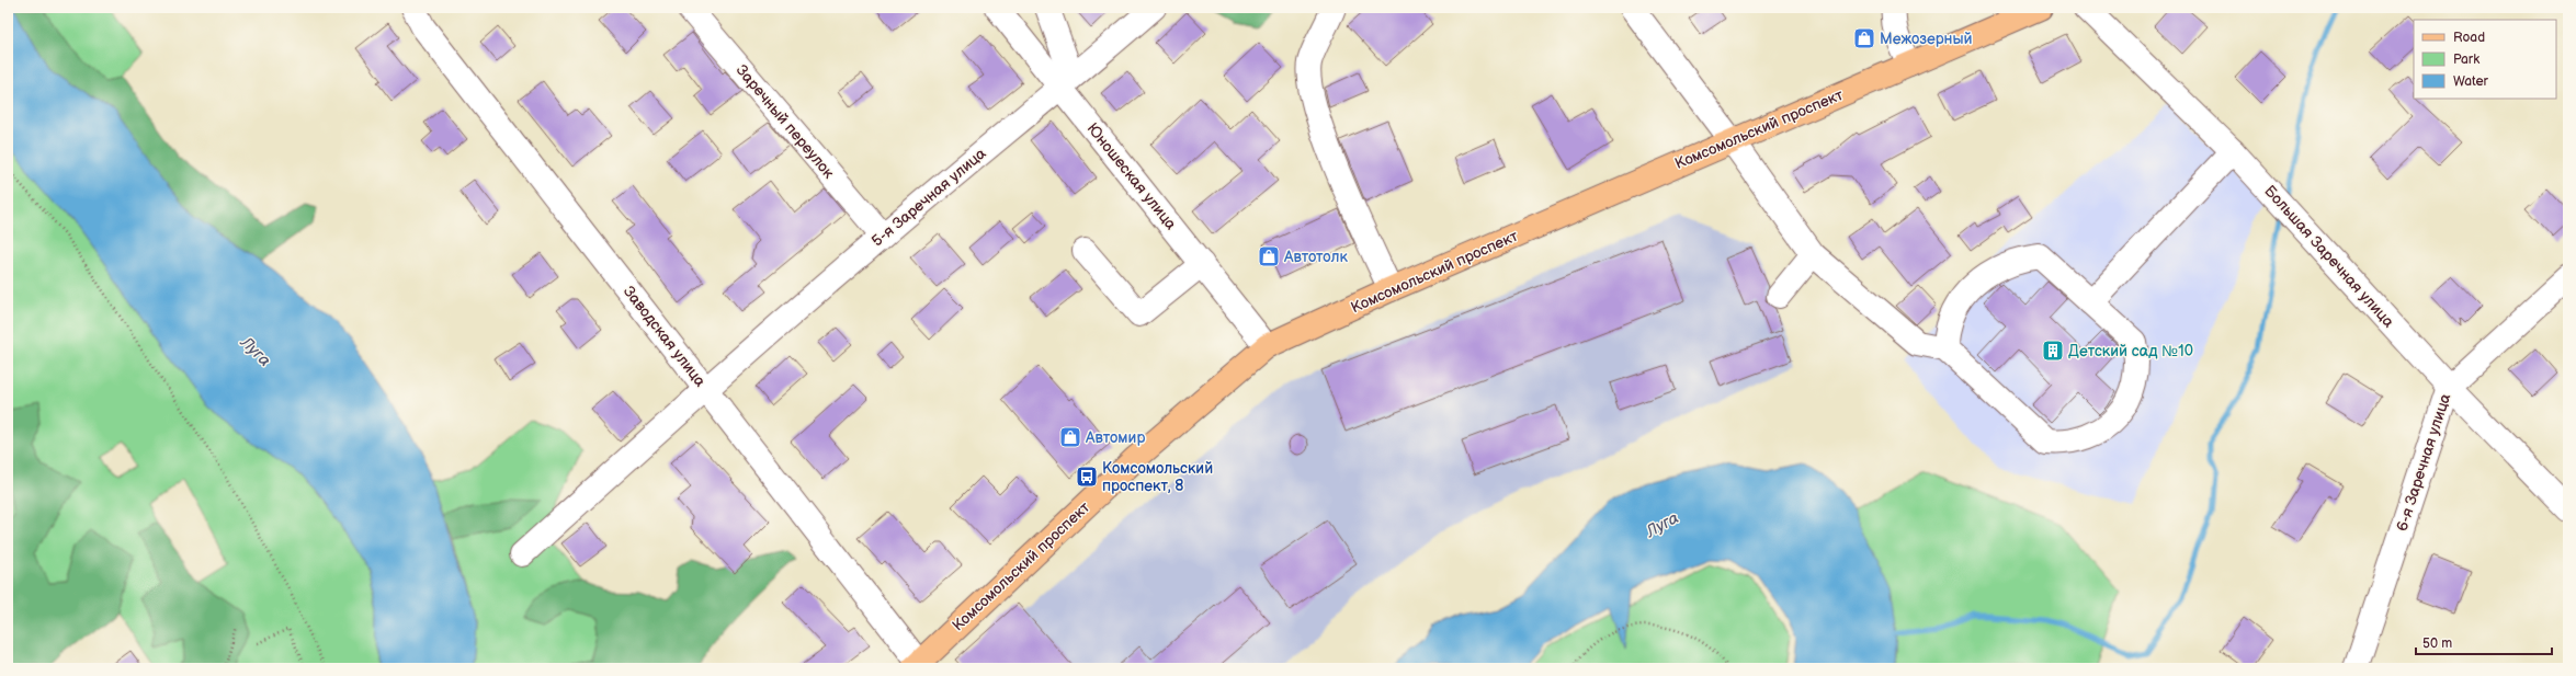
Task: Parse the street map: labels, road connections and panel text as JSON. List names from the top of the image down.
{
  "streets": {
    "main road": ["Комсомольский проспект"],
    "street": [
      "Заречный переулок",
      "Юношеская улица",
      "5-я Заречная улица",
      "Большая Заречная улица",
      "Заводская улица",
      "6-я Заречная улица"
    ]
  },
  "crossings": [
    ["Заречный переулок", "5-я Заречная улица"],
    ["Комсомольский проспект", "Юношеская улица"],
    ["Комсомольский проспект", "Заводская улица"],
    ["Юношеская улица", "5-я Заречная улица"],
    ["5-я Заречная улица", "Заводская улица"],
    ["Большая Заречная улица", "6-я Заречная улица"]
  ],
  "water": ["Луга"],
  "places": {
    "shop": ["Межозерный", "Автотолк", "Автомир"],
    "building": ["Детский сад №10"],
    "bus stop": ["Комсомольский проспект, 8"]
  },
  "legend": ["Road", "Park", "Water"],
  "scale_bar": "50 m"
}
